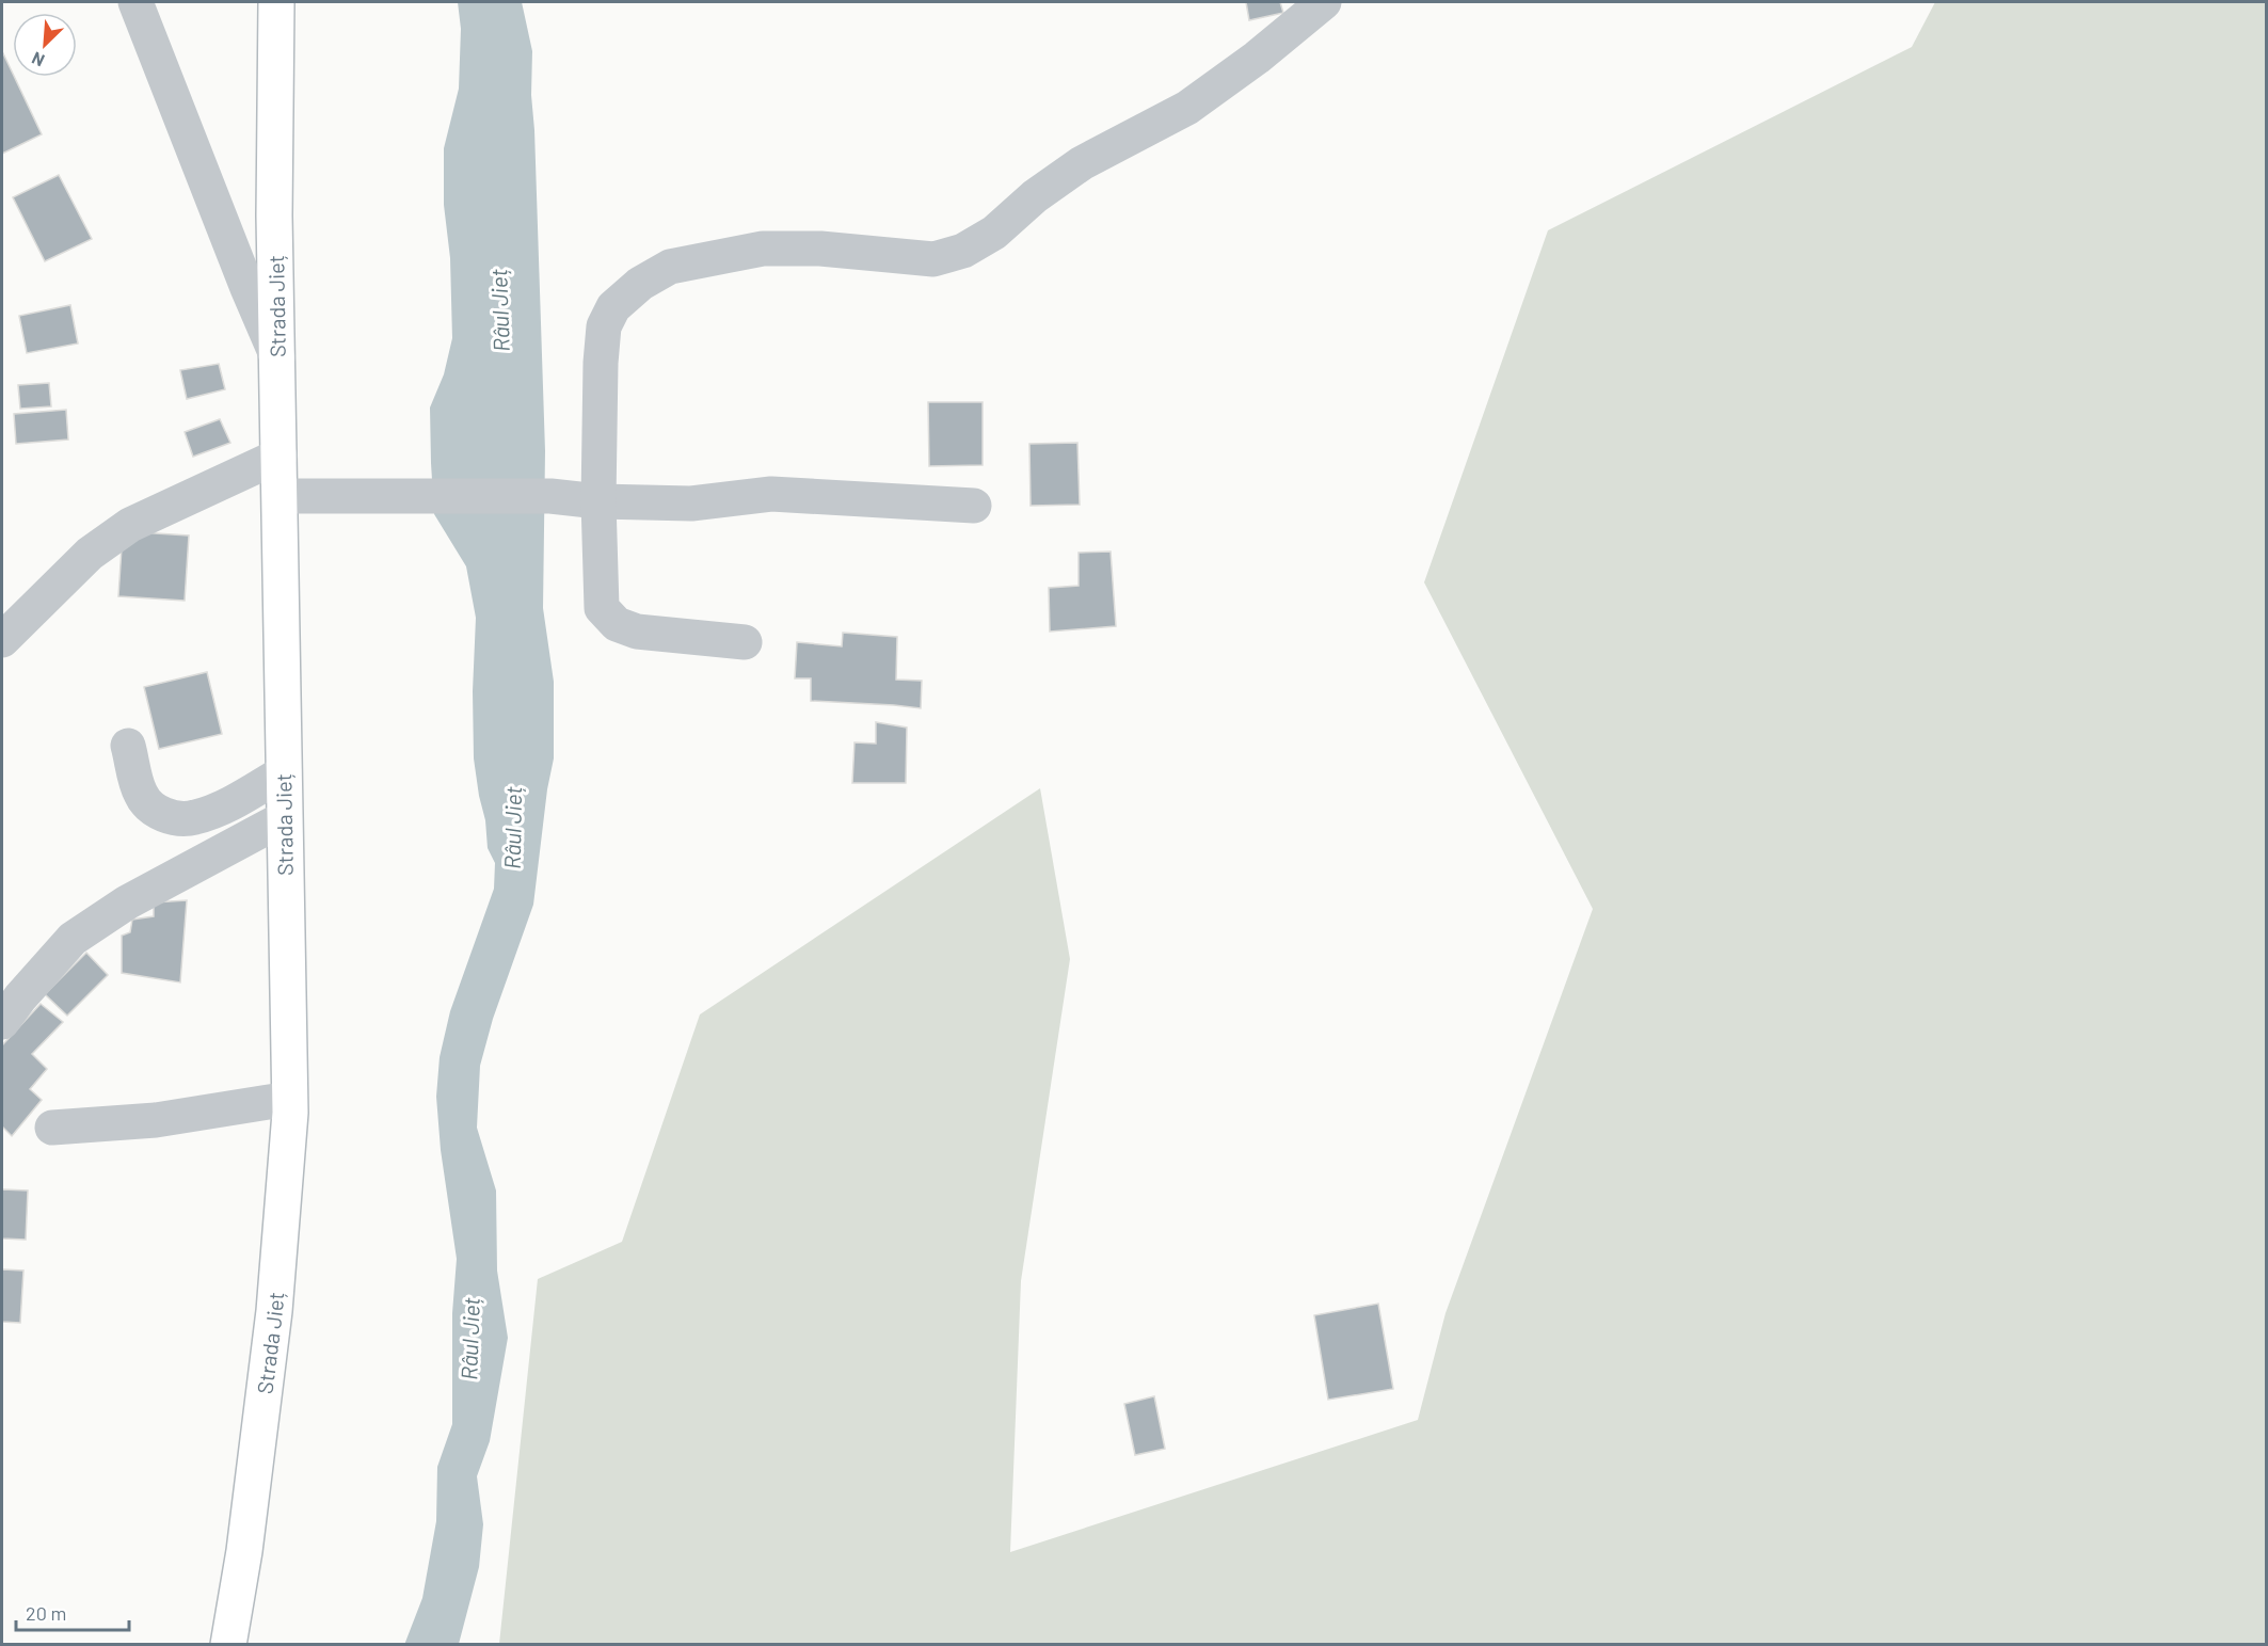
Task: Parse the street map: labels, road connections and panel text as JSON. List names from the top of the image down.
{
  "streets": {
    "main road": ["Strada Jieț"]
  },
  "water": ["Râul Jieț"],
  "scale_bar": "20 m",
  "north": "bottom left"
}
